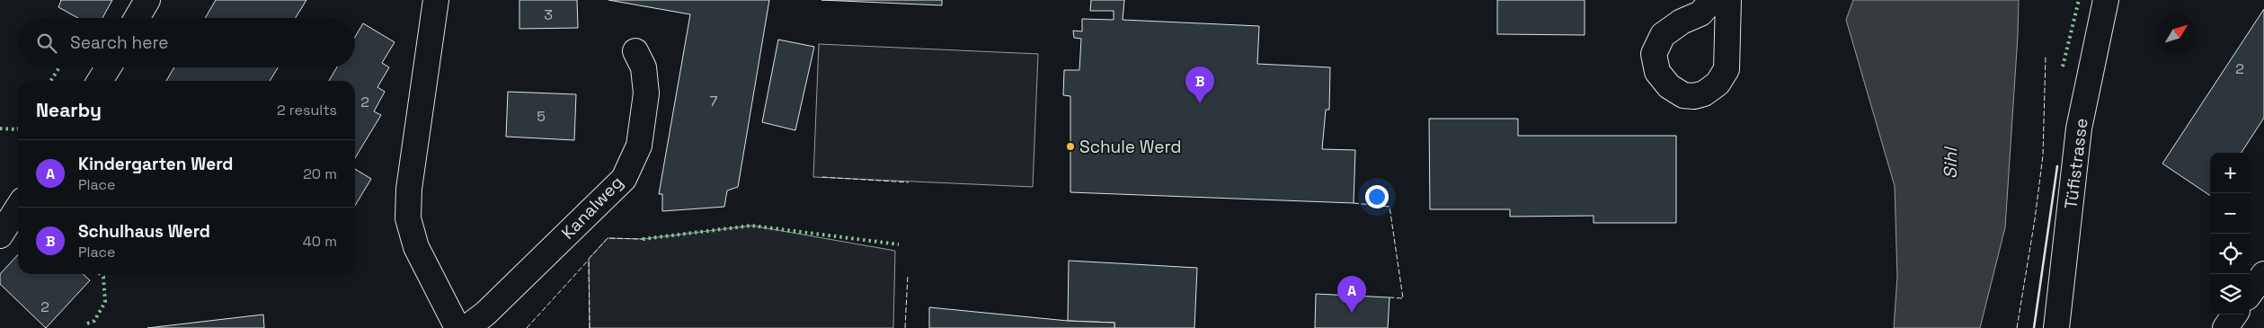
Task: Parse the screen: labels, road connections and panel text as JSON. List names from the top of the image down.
{
  "streets": {
    "street": ["Tüfistrasse", "Kanalweg"]
  },
  "water": ["Sihl"],
  "places": ["Schule Werd"],
  "house_numbers": [
    "3",
    "2",
    "7",
    "2",
    "5",
    "2"
  ],
  "north": "top right",
  "page": {
    "search": "Search here",
    "pins": ["B", "A"],
    "heading": ["Nearby", "2 results"],
    "list": [
      {
        "mark": "A",
        "name": "Kindergarten Werd",
        "note": "Place",
        "value": "20 m"
      },
      {
        "mark": "B",
        "name": "Schulhaus Werd",
        "note": "Place",
        "value": "40 m"
      }
    ],
    "map_buttons": ["+", "−"]
  }
}
